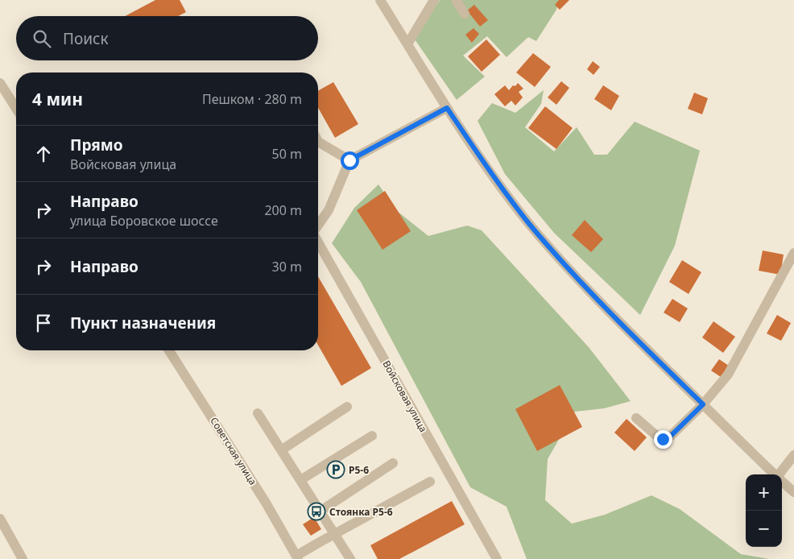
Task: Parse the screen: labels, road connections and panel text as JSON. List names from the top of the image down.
{
  "streets": {
    "street": ["Войсковая улица", "Советская улица"]
  },
  "places": {
    "parking": ["Р5-6"],
    "bus stop": ["Стоянка Р5-6"]
  },
  "page": {
    "search": "Поиск",
    "heading": ["4 мин", "Пешком · 280 m"],
    "list": [
      ["Прямо", "Войсковая улица", "50 m"],
      ["Направо", "улица Боровское шоссе", "200 m"],
      ["Направо", "30 m"],
      "Пункт назначения"
    ],
    "map_buttons": ["+", "−"]
  }
}
